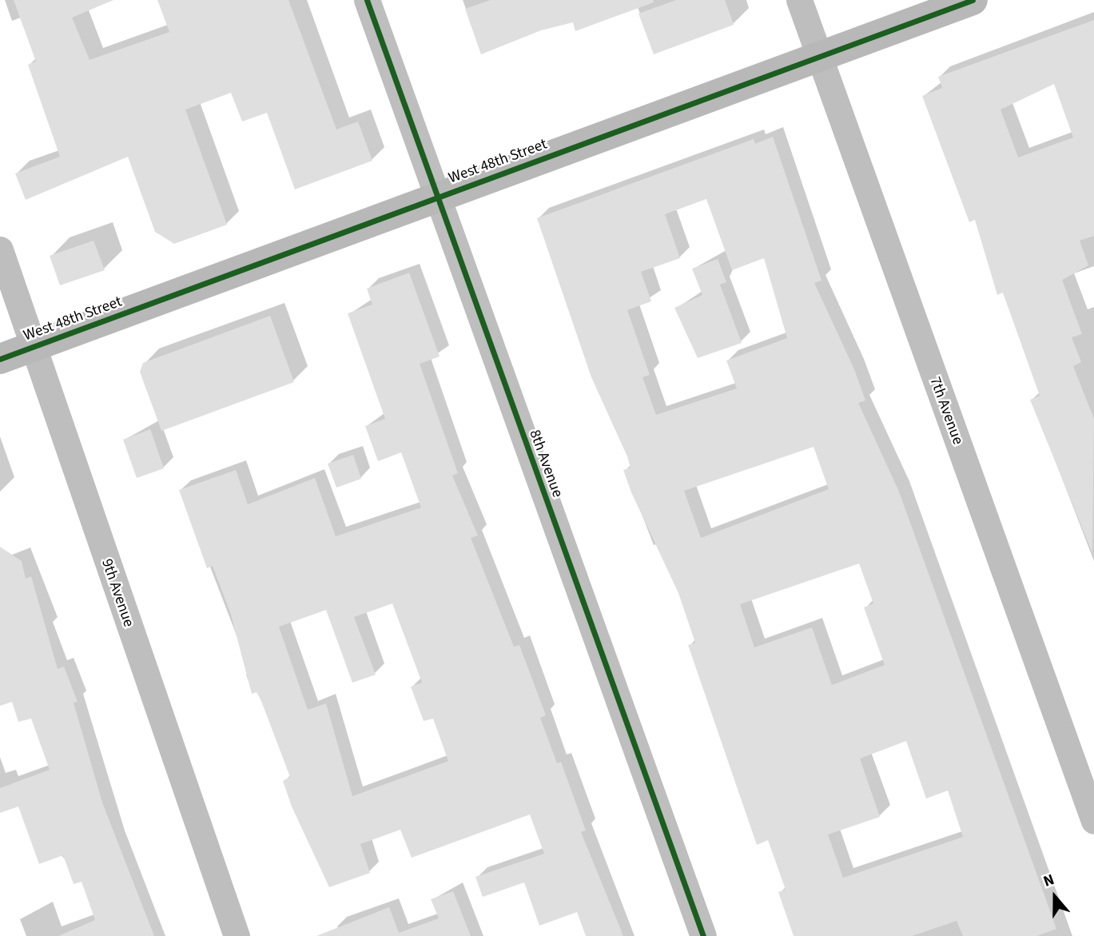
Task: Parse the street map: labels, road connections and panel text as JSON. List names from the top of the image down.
{
  "streets": {
    "street": [
      "West 48th Street",
      "7th Avenue",
      "8th Avenue",
      "9th Avenue"
    ]
  },
  "crossings": [
    ["West 48th Street", "7th Avenue"],
    ["West 48th Street", "8th Avenue"],
    ["West 48th Street", "9th Avenue"]
  ],
  "north": "top"
}
